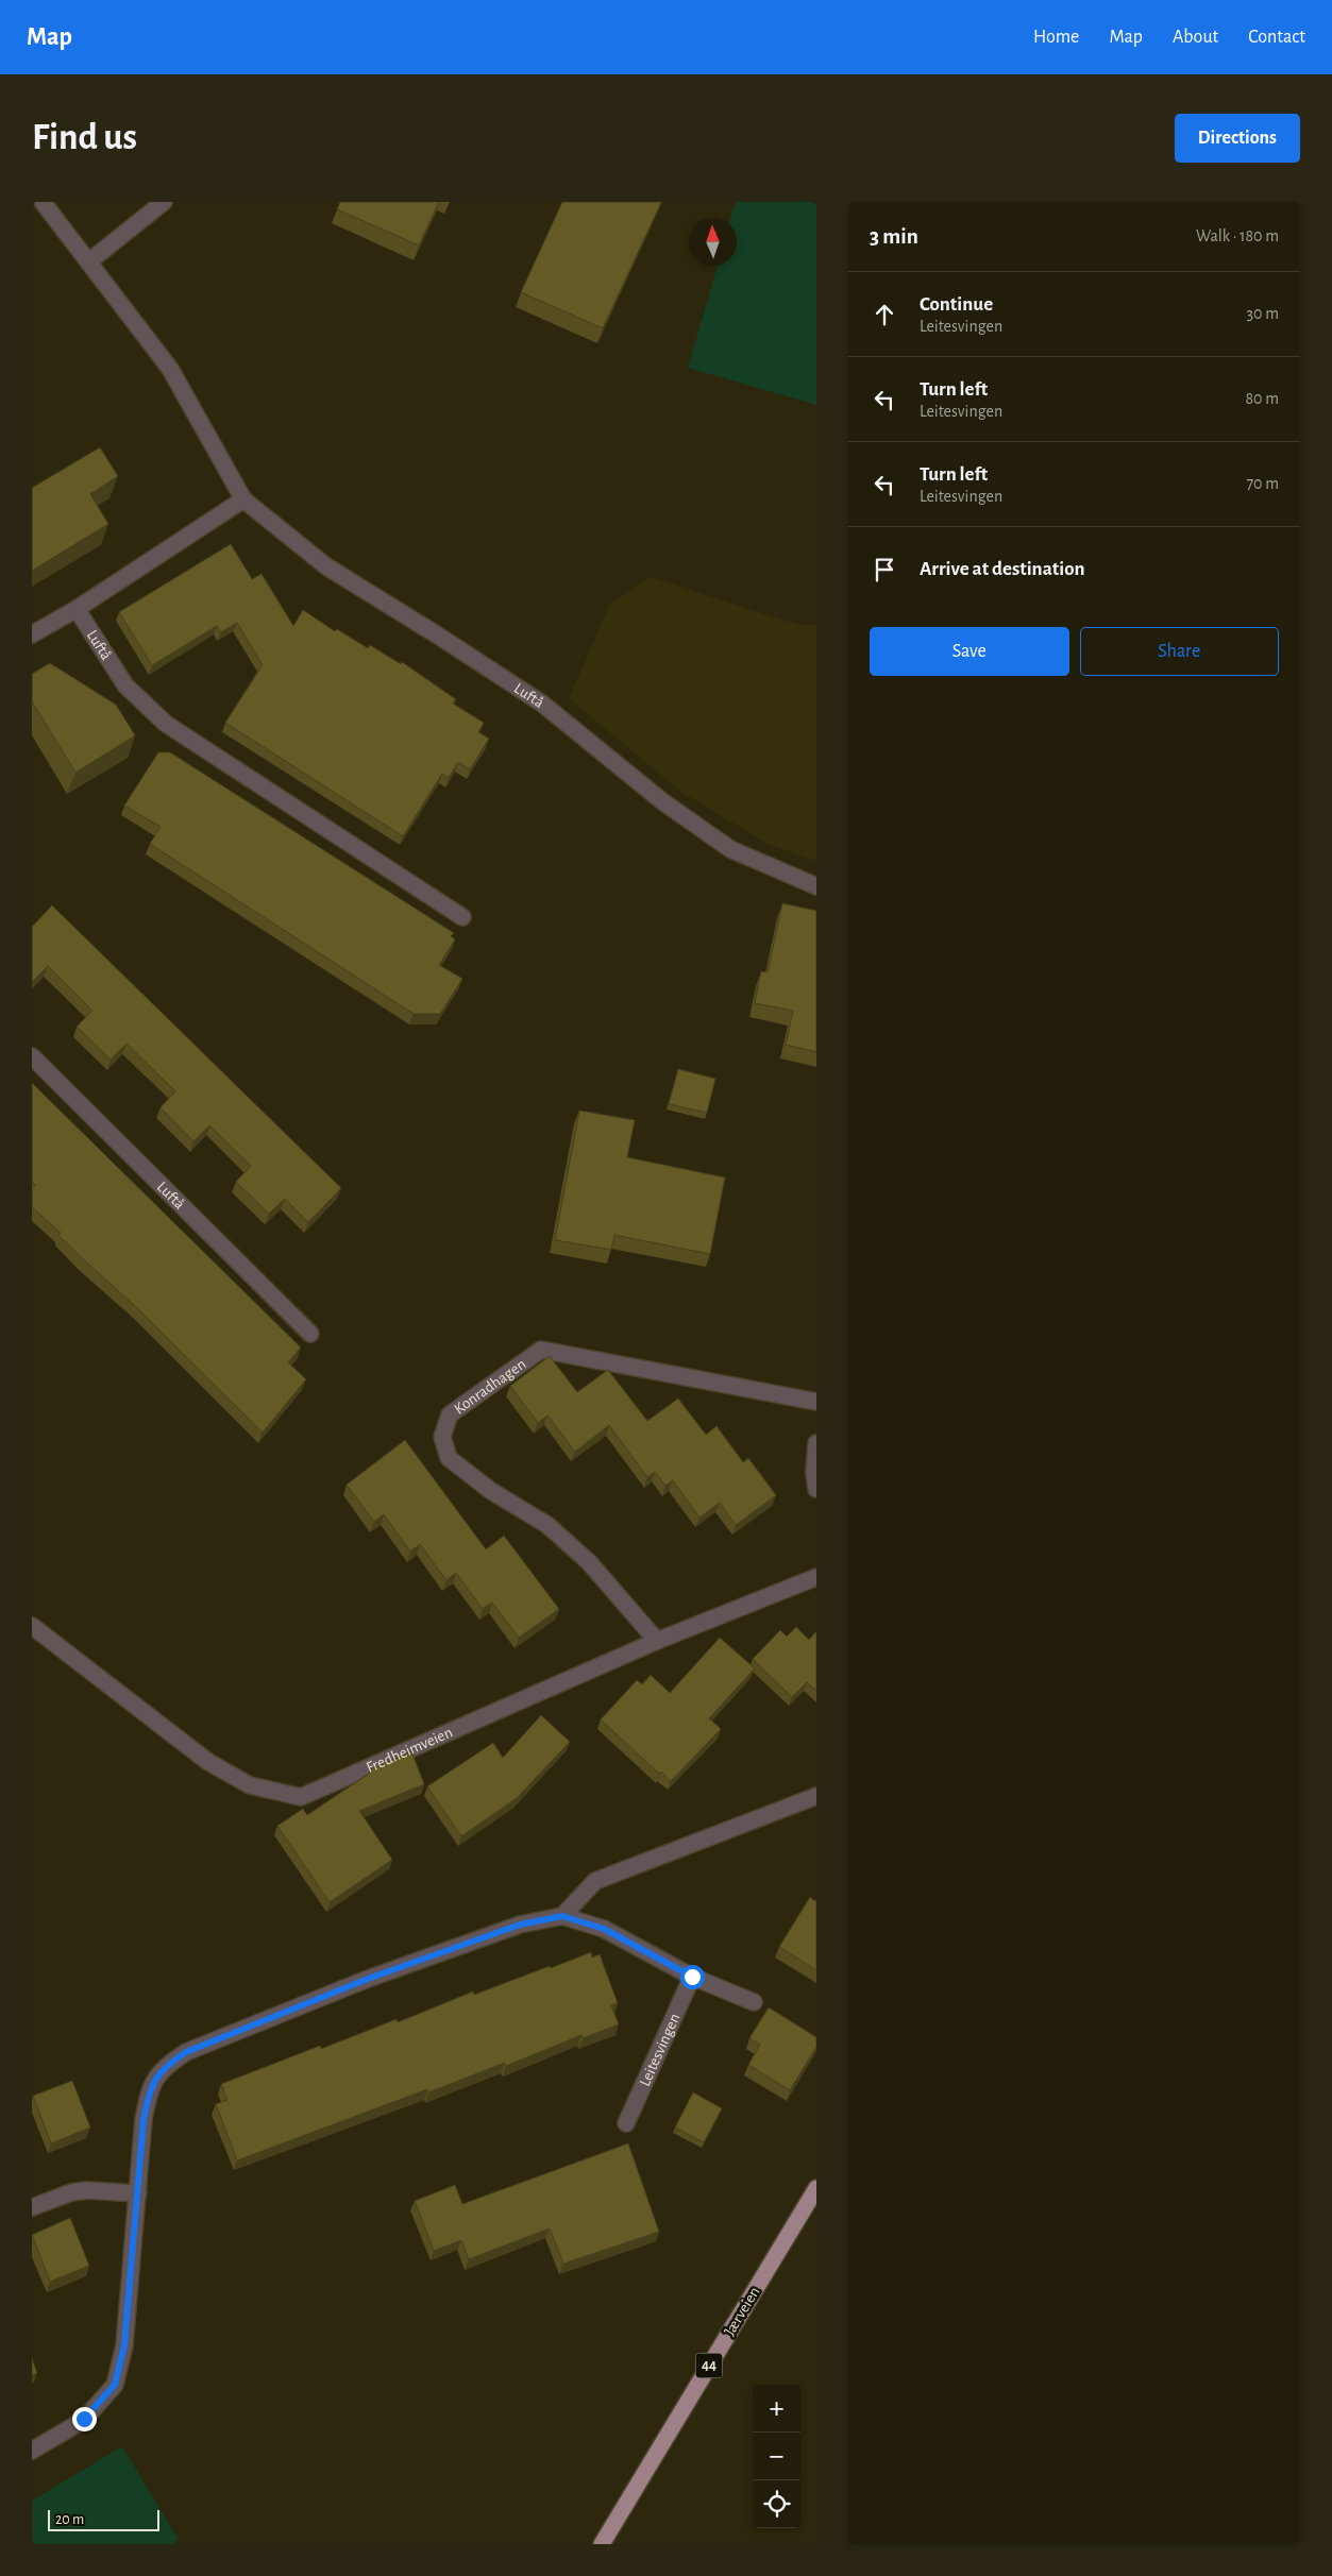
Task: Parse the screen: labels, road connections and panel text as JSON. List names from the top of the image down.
{
  "streets": {
    "main road": ["Jærveien", "44"],
    "street": [
      "Luftå",
      "Konradhagen",
      "Fredheimveien",
      "Leitesvingen"
    ]
  },
  "crossings": [
    ["Konradhagen", "Fredheimveien"]
  ],
  "scale_bar": "20 m",
  "north": "top",
  "page": {
    "header": "Map",
    "nav": [
      "Home",
      "Map",
      "About",
      "Contact"
    ],
    "buttons": [
      "Directions",
      ["Save", "Share"]
    ],
    "title": "Find us",
    "heading": ["3 min", "Walk · 180 m"],
    "list": [
      ["Continue", "Leitesvingen", "30 m"],
      ["Turn left", "Leitesvingen", "80 m"],
      ["Turn left", "Leitesvingen", "70 m"],
      "Arrive at destination"
    ],
    "map_buttons": ["+", "−"],
    "scale": "20 m"
  }
}
